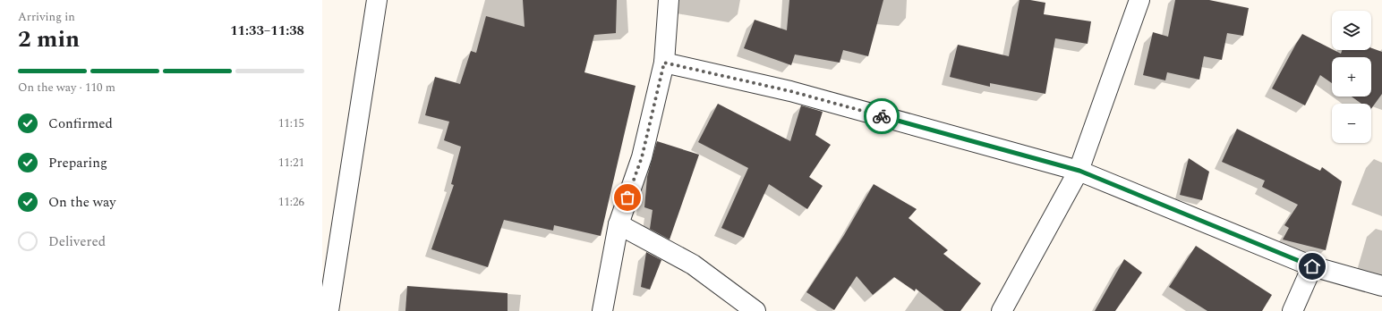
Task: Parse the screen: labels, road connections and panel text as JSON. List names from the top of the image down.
{
  "page": {
    "heading": ["2 min", "Arriving in", "11:33–11:38"],
    "map_buttons": ["+", "−"],
    "bar": "On the way · 110 m",
    "list": [
      ["Confirmed", "11:15"],
      ["Preparing", "11:21"],
      ["On the way", "11:26"],
      "Delivered"
    ]
  }
}
